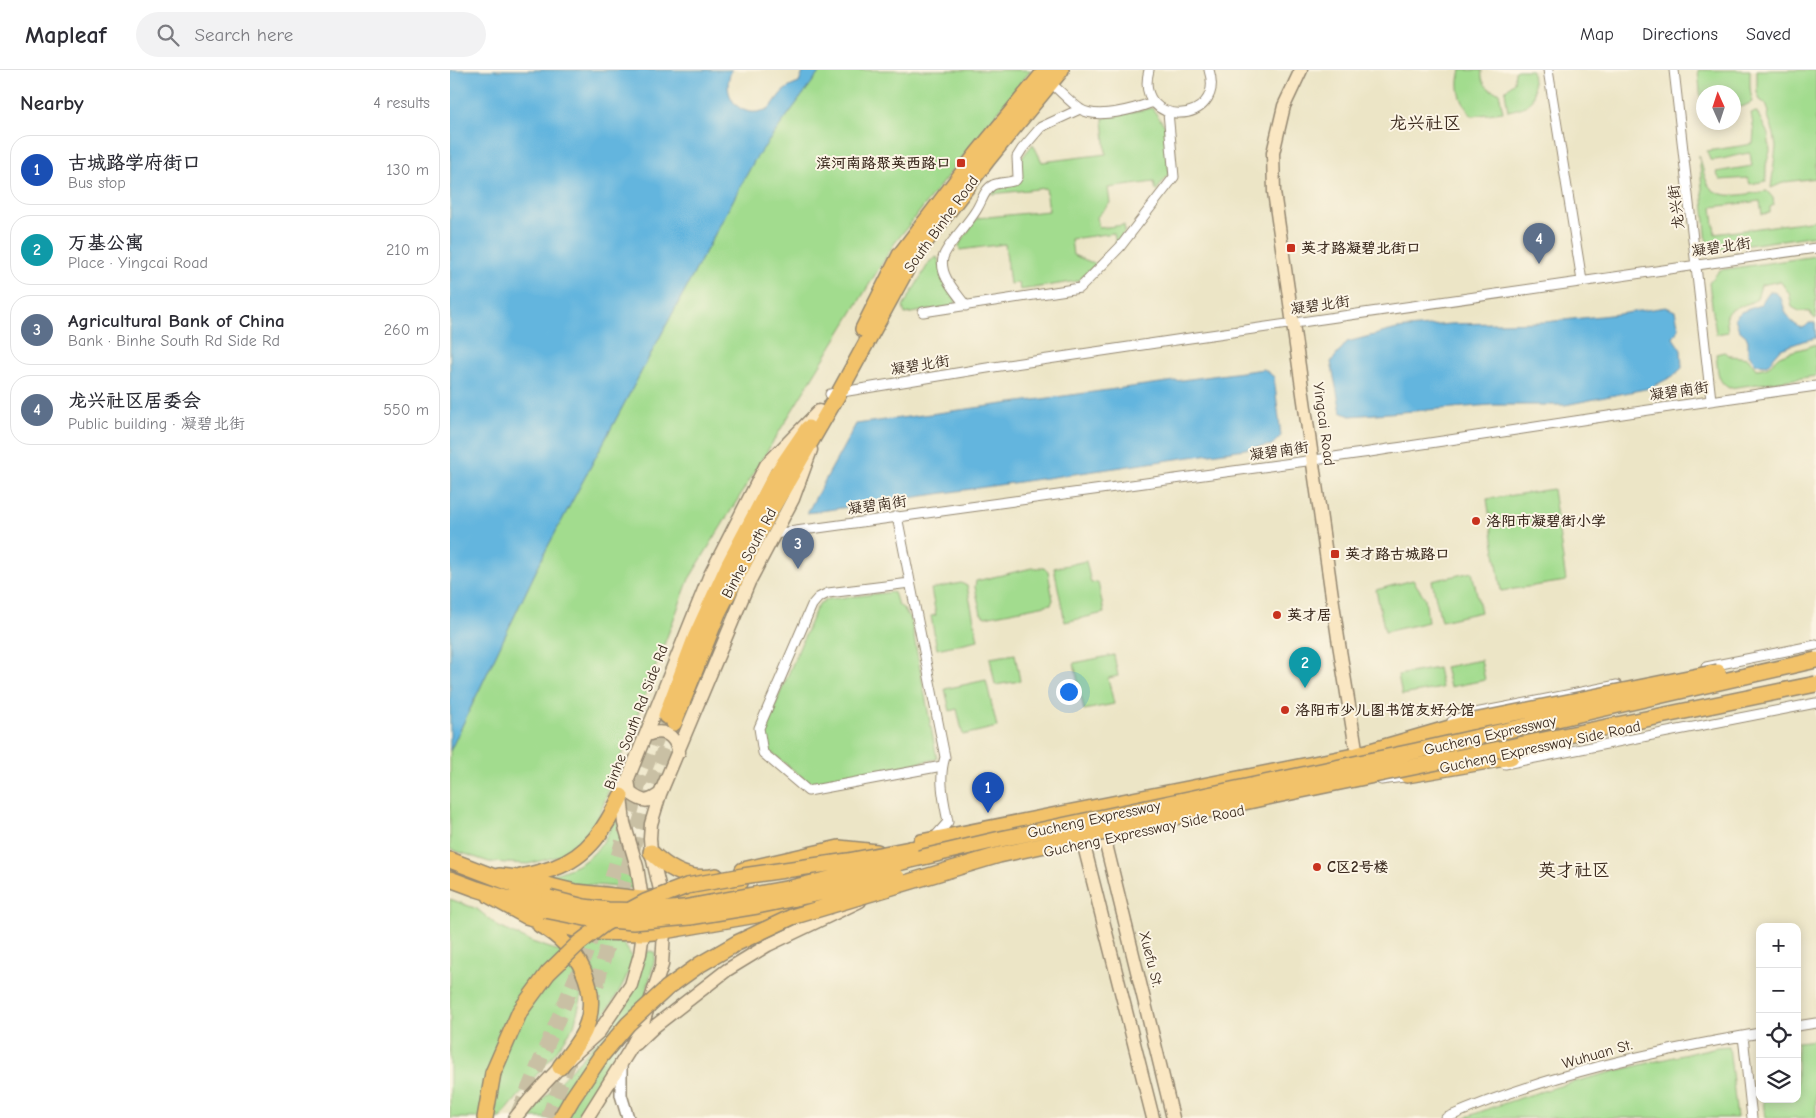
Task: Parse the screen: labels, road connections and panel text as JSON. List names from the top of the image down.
{
  "streets": {
    "main road": [
      "South Binhe Road",
      "Yingcai Road",
      "Binhe South Rd",
      "Binhe South Rd Side Rd",
      "Gucheng Expressway",
      "Gucheng Expressway Side Road",
      "Xuefu St."
    ],
    "street": [
      "龙兴街",
      "凝碧北街",
      "凝碧南街",
      "Wuhuan St."
    ]
  },
  "crossings": [
    ["龙兴街", "凝碧北街"],
    ["龙兴街", "凝碧南街"],
    ["South Binhe Road", "凝碧北街"],
    ["South Binhe Road", "Binhe South Rd"],
    ["凝碧北街", "Yingcai Road"],
    ["凝碧北街", "Binhe South Rd"],
    ["凝碧南街", "Yingcai Road"],
    ["Yingcai Road", "Gucheng Expressway Side Road"],
    ["Binhe South Rd", "Binhe South Rd Side Rd"],
    ["Binhe South Rd Side Rd", "Gucheng Expressway Side Road"],
    ["Gucheng Expressway", "Gucheng Expressway Side Road"],
    ["Gucheng Expressway Side Road", "Xuefu St."]
  ],
  "districts": ["龙兴社区", "英才社区"],
  "places": {
    "transit": ["滨河南路聚英西路口", "英才路凝碧北街口", "英才路古城路口"],
    "other": [
      "洛阳市凝碧街小学",
      "英才居",
      "洛阳市少儿图书馆友好分馆",
      "C区2号楼"
    ]
  },
  "north": "top",
  "page": {
    "header": "Mapleaf",
    "search": "Search here",
    "nav": ["Map", "Directions", "Saved"],
    "heading": ["Nearby", "4 results"],
    "list": [
      {
        "mark": "1",
        "name": "古城路学府街口",
        "note": "Bus stop",
        "value": "130 m"
      },
      {
        "mark": "2",
        "name": "万基公寓",
        "note": "Place · Yingcai Road",
        "value": "210 m"
      },
      {
        "mark": "3",
        "name": "Agricultural Bank of China",
        "note": "Bank · Binhe South Rd Side Rd",
        "value": "260 m"
      },
      {
        "mark": "4",
        "name": "龙兴社区居委会",
        "note": "Public building · 凝碧北街",
        "value": "550 m"
      }
    ],
    "pins": [
      "4",
      "3",
      "2",
      "1"
    ],
    "map_buttons": ["+", "−"]
  }
}
